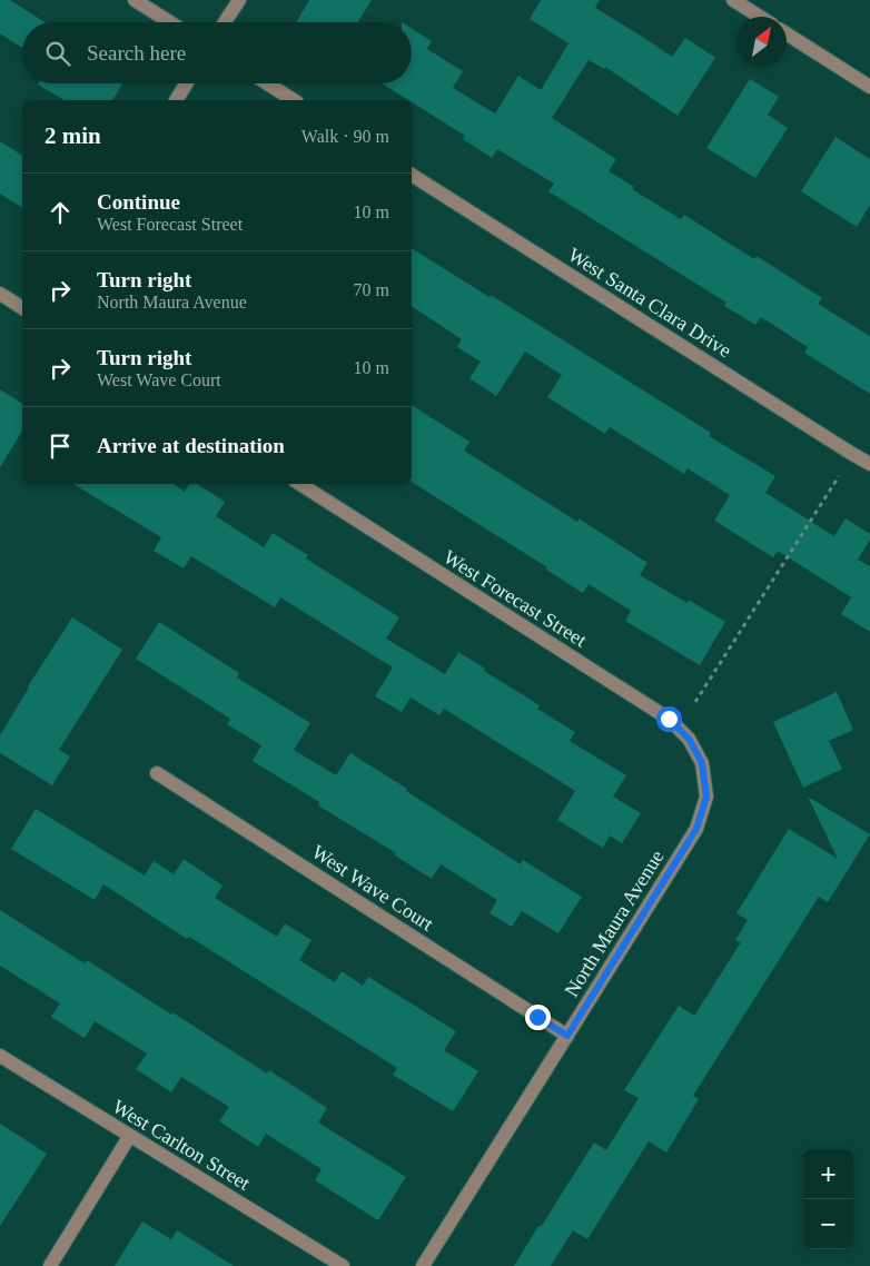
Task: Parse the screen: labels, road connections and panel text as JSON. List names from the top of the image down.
{
  "streets": {
    "street": [
      "West Santa Clara Drive",
      "West Forecast Street",
      "West Wave Court",
      "North Maura Avenue",
      "West Carlton Street"
    ]
  },
  "crossings": [
    ["West Forecast Street", "North Maura Avenue"],
    ["West Wave Court", "North Maura Avenue"]
  ],
  "north": "top right",
  "page": {
    "search": "Search here",
    "heading": ["2 min", "Walk · 90 m"],
    "list": [
      ["Continue", "West Forecast Street", "10 m"],
      ["Turn right", "North Maura Avenue", "70 m"],
      ["Turn right", "West Wave Court", "10 m"],
      "Arrive at destination"
    ],
    "map_buttons": ["+", "−"]
  }
}
